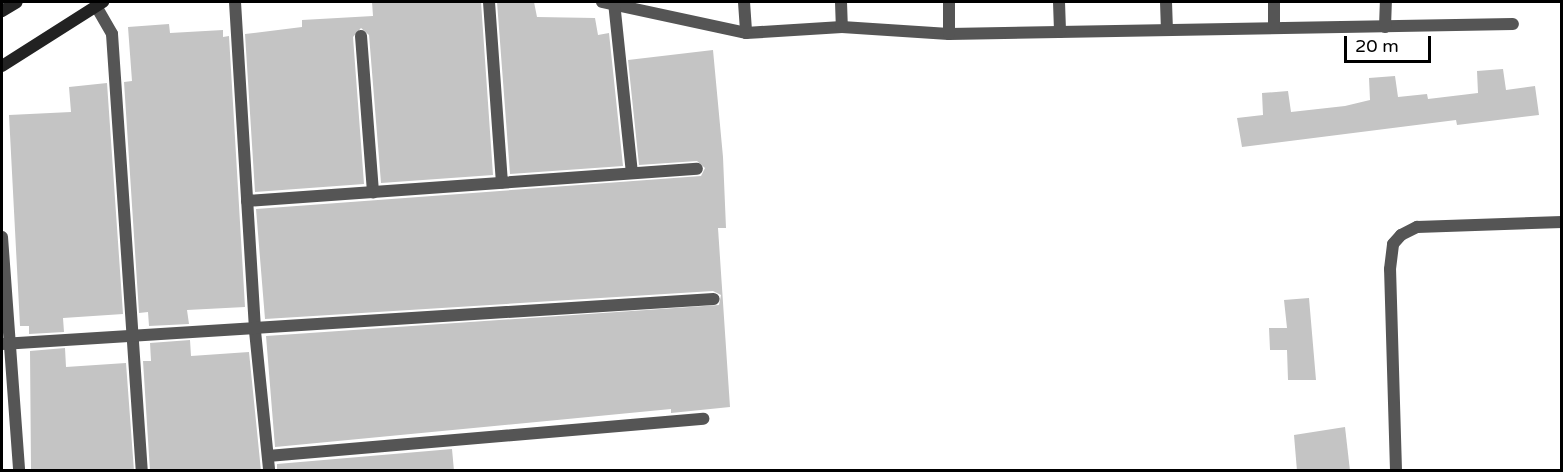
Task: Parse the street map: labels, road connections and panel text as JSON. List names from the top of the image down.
{
  "scale_bar": "20 m"
}
